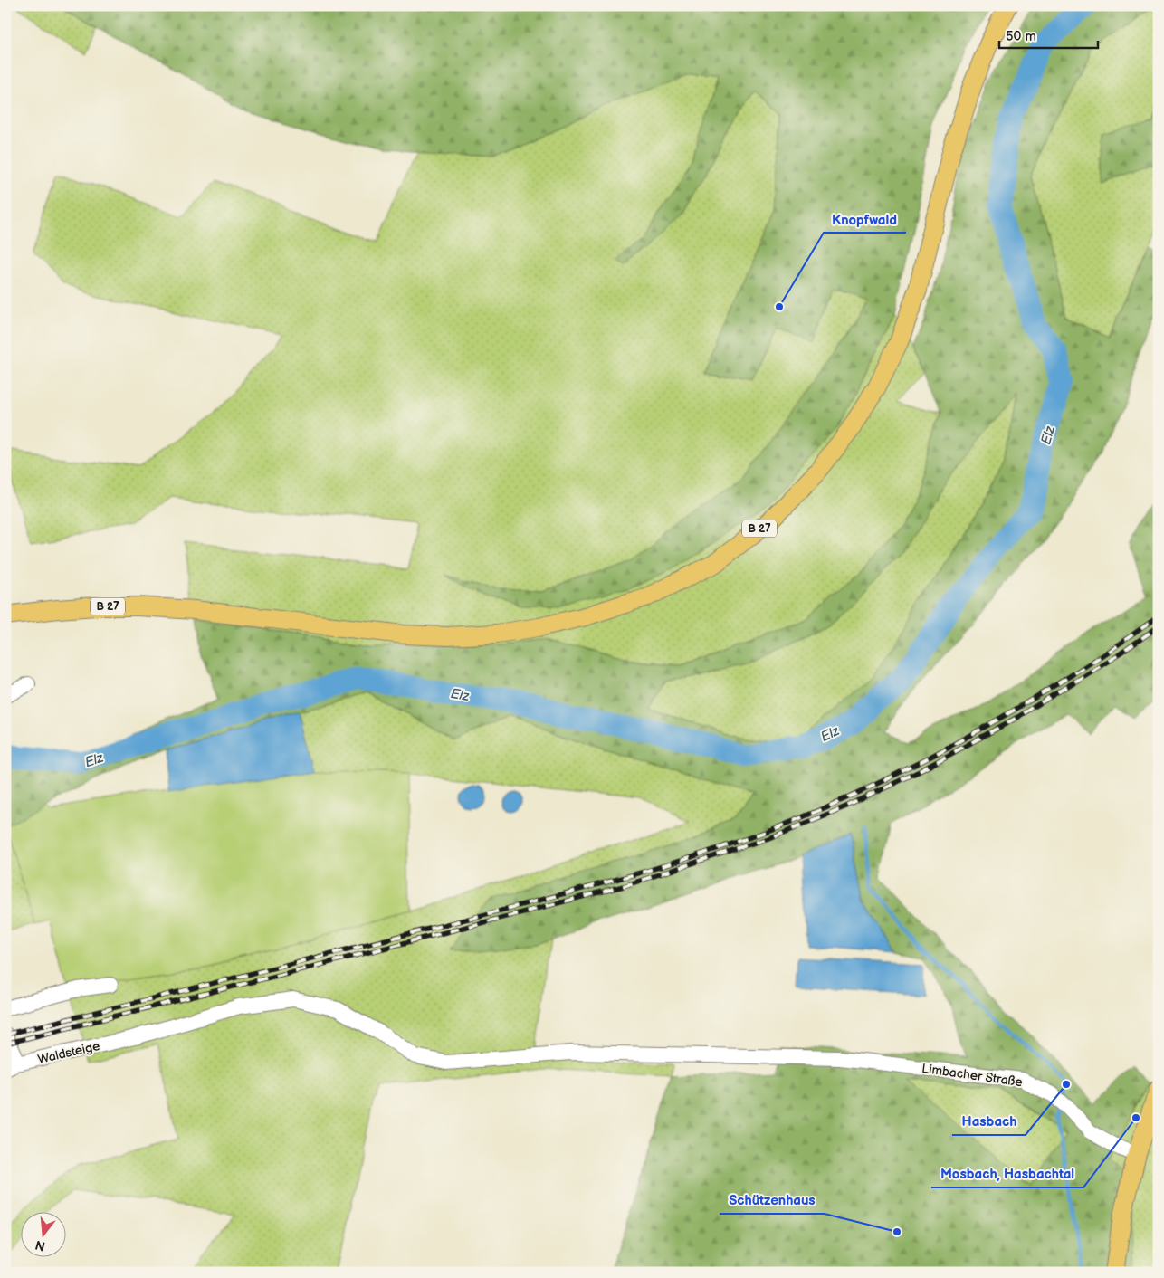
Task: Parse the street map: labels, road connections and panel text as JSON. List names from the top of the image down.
{
  "streets": {
    "main road": ["B 27"],
    "street": ["Waldsteige", "Limbacher Straße"]
  },
  "crossings": [
    ["Waldsteige", "Limbacher Straße"]
  ],
  "water": ["Elz"],
  "places": [
    "Knopfwald",
    "Hasbach",
    "Mosbach, Hasbachtal",
    "Schützenhaus"
  ],
  "scale_bar": "50 m",
  "north": "bottom"
}
